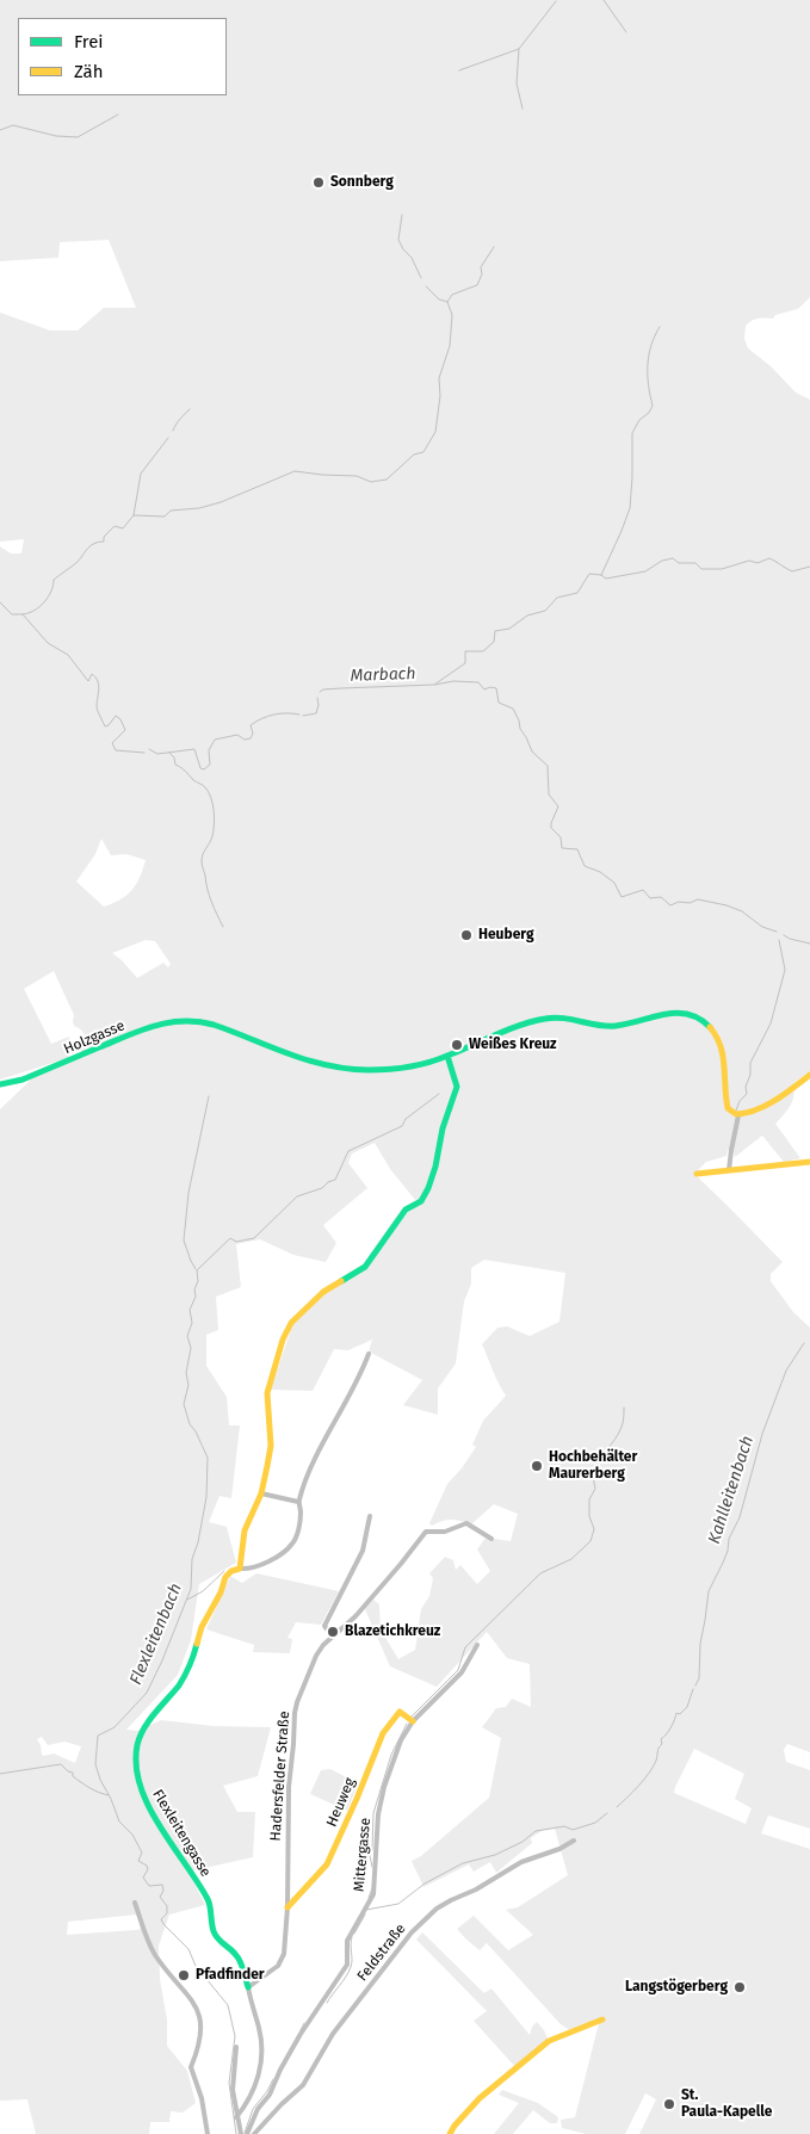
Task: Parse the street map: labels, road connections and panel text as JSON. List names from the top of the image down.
{
  "streets": {
    "street": [
      "Holzgasse",
      "Hadersfelder Straße",
      "Heuweg",
      "Flexleitengasse",
      "Mittergasse",
      "Feldstraße"
    ]
  },
  "crossings": [
    ["Hadersfelder Straße", "Heuweg"],
    ["Hadersfelder Straße", "Flexleitengasse"],
    ["Heuweg", "Mittergasse"]
  ],
  "water": ["Marbach", "Kahlleitenbach", "Flexleitenbach"],
  "places": [
    "Sonnberg",
    "Heuberg",
    "Weißes Kreuz",
    "Hochbehälter Maurerberg",
    "Blazetichkreuz",
    "Pfadfinder",
    "Langstögerberg",
    "St. Paula-Kapelle"
  ],
  "legend": ["Frei", "Zäh"]
}
